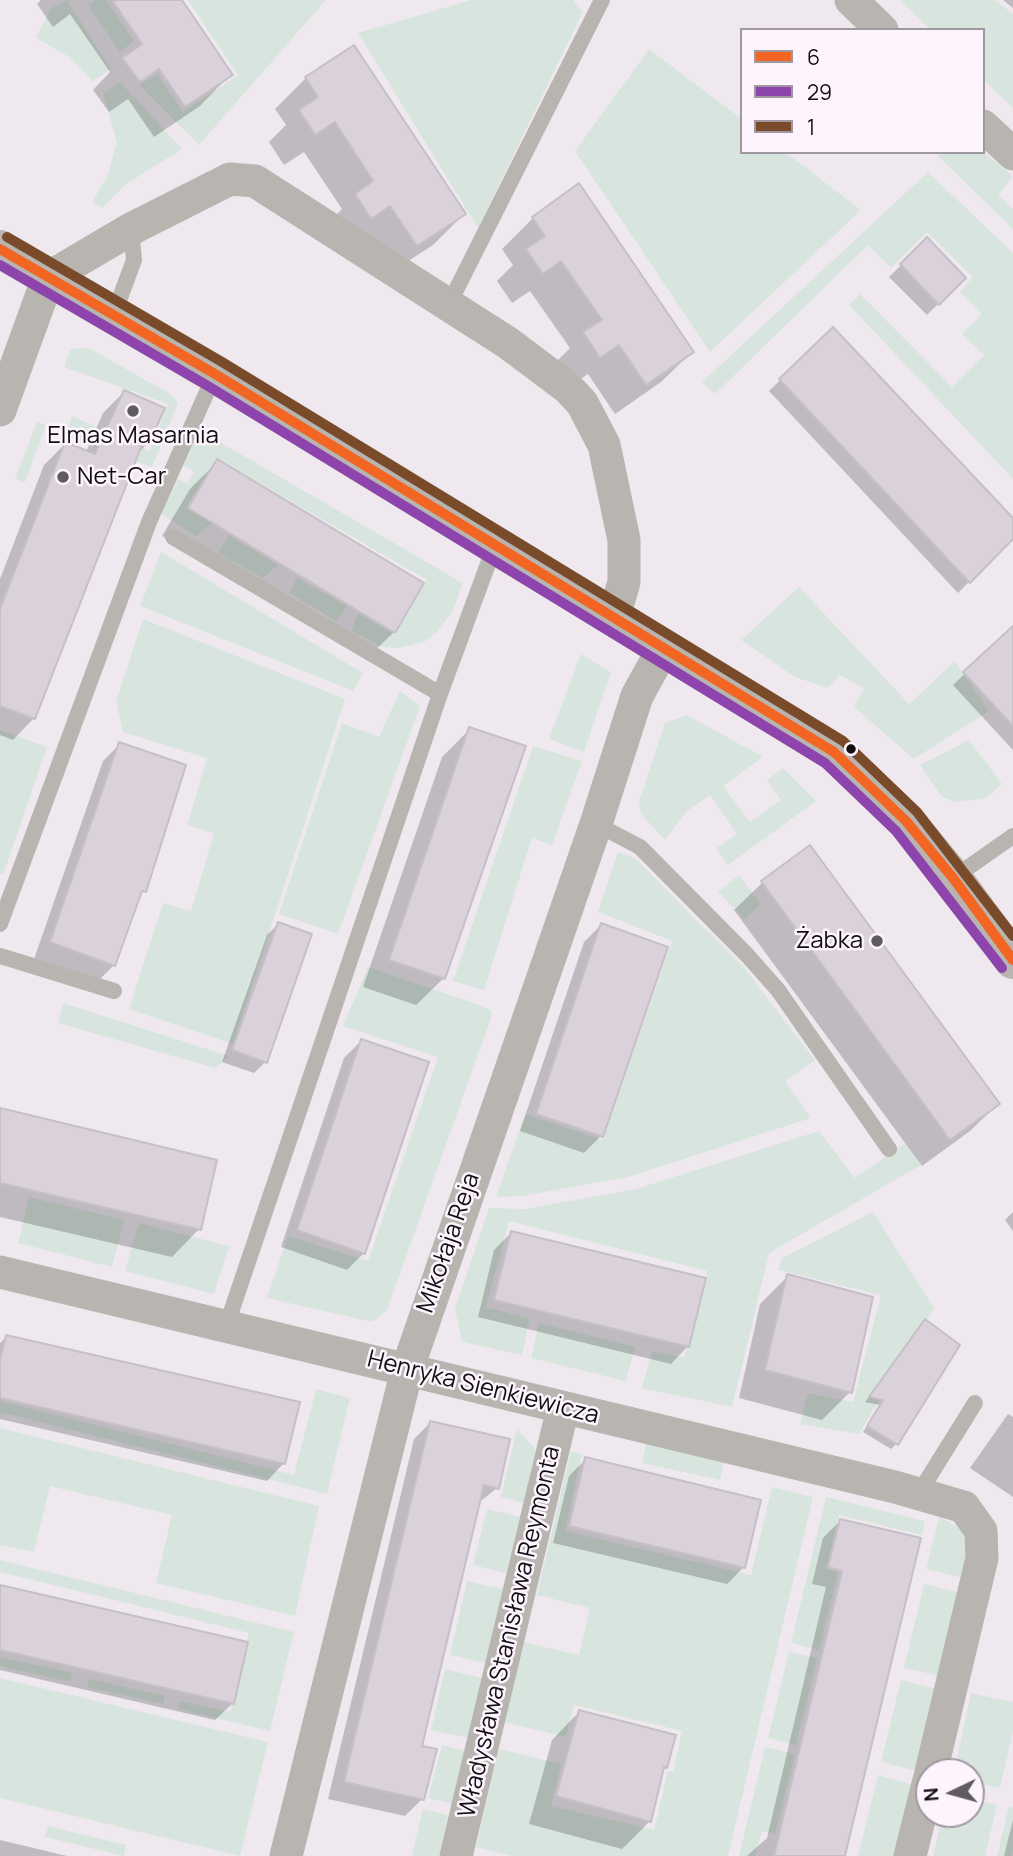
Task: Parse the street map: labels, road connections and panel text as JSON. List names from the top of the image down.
{
  "streets": {
    "street": ["Mikołaja Reja", "Henryka Sienkiewicza", "Władysława Stanisława Reymonta"]
  },
  "crossings": [
    ["Mikołaja Reja", "Henryka Sienkiewicza"],
    ["Henryka Sienkiewicza", "Władysława Stanisława Reymonta"]
  ],
  "places": ["Elmas Masarnia", "Net-Car", "Żabka"],
  "lines": ["transit line 1", "transit line 6", "transit line 29"],
  "legend": ["6", "29", "1"],
  "north": "left"
}
